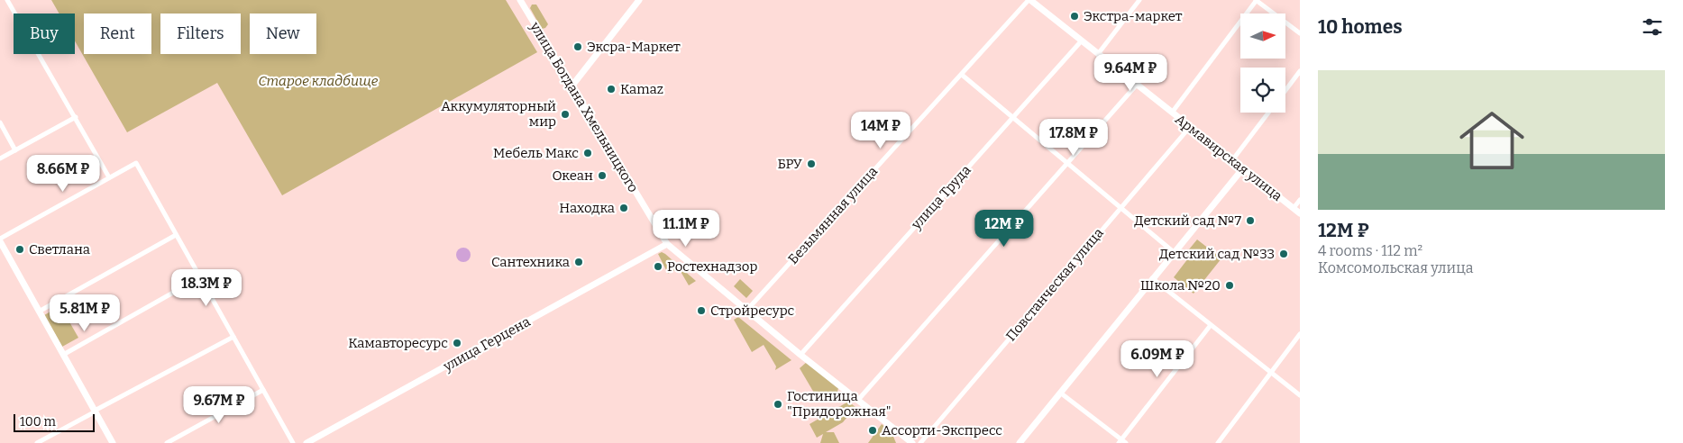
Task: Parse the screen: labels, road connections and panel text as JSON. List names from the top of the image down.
{
  "streets": {
    "street": [
      "улица Богдана Хмельницкого",
      "Армавирская улица",
      "улица Труда",
      "Безымянная улица",
      "Повстанческая улица",
      "улица Герцена"
    ]
  },
  "crossings": [
    ["улица Богдана Хмельницкого", "улица Труда"],
    ["улица Богдана Хмельницкого", "Безымянная улица"],
    ["улица Богдана Хмельницкого", "улица Герцена"],
    ["Армавирская улица", "улица Труда"],
    ["Армавирская улица", "Безымянная улица"],
    ["Армавирская улица", "Повстанческая улица"]
  ],
  "parks": ["Старое кладбище"],
  "places": [
    "Экстра-маркет",
    "Эксра-Маркет",
    "Kamaz",
    "Аккумуляторный мир",
    "Мебель Макс",
    "БРУ",
    "Океан",
    "Находка",
    "Детский сад №7",
    "Светлана",
    "Детский сад №33",
    "Сантехника",
    "Ростехнадзор",
    "Школа №20",
    "Стройресурс",
    "Камавторесурс",
    "Гостиница \"Придорожная\"",
    "Ассорти-Экспресс"
  ],
  "scale_bar": "100 m",
  "north": "right",
  "page": {
    "heading": "10 homes",
    "chip": [
      "Buy",
      "Rent",
      "Filters",
      "New"
    ],
    "price": [
      "9.64M ₽",
      "14M ₽",
      "17.8M ₽",
      "8.66M ₽",
      "11.1M ₽",
      "12M ₽",
      "18.3M ₽",
      "5.81M ₽",
      "6.09M ₽",
      "9.67M ₽"
    ],
    "list": [
      {
        "name": "12M ₽",
        "note": "4 rooms · 112 m² · Комсомольская улица"
      }
    ],
    "scale": "100 m"
  }
}
